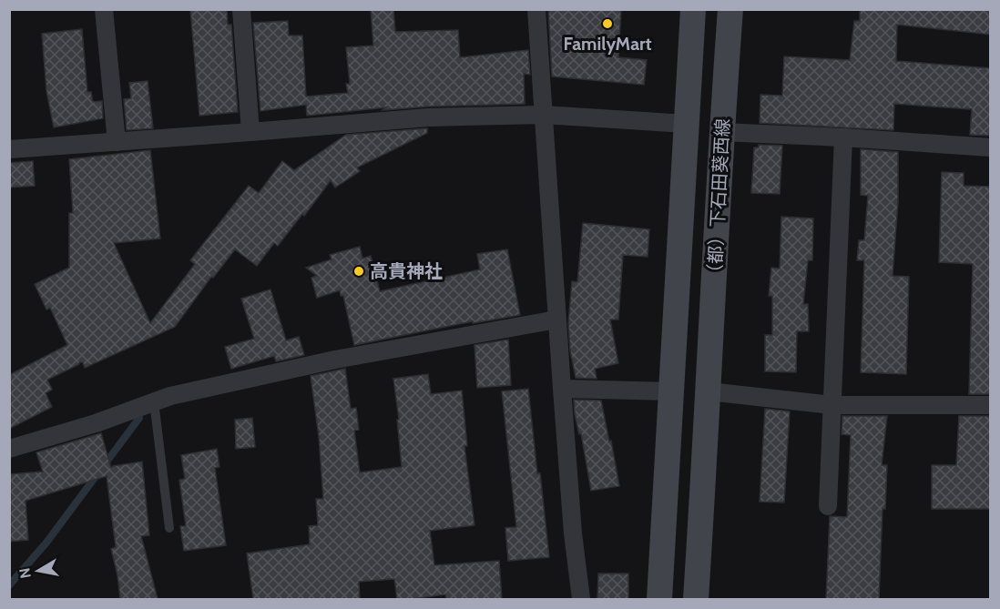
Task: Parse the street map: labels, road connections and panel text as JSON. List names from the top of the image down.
{
  "streets": {
    "street": ["（都）下石田葵西線"]
  },
  "places": ["FamilyMart", "高貴神社"],
  "north": "left"
}
